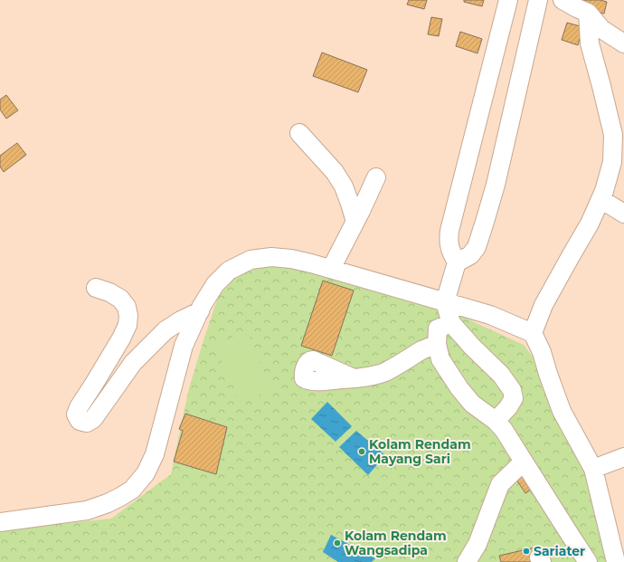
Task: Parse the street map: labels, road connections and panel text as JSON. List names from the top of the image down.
{
  "places": ["Kolam Rendam Mayang Sari", "Kolam Rendam Wangsadipa", "Sariater"]
}
